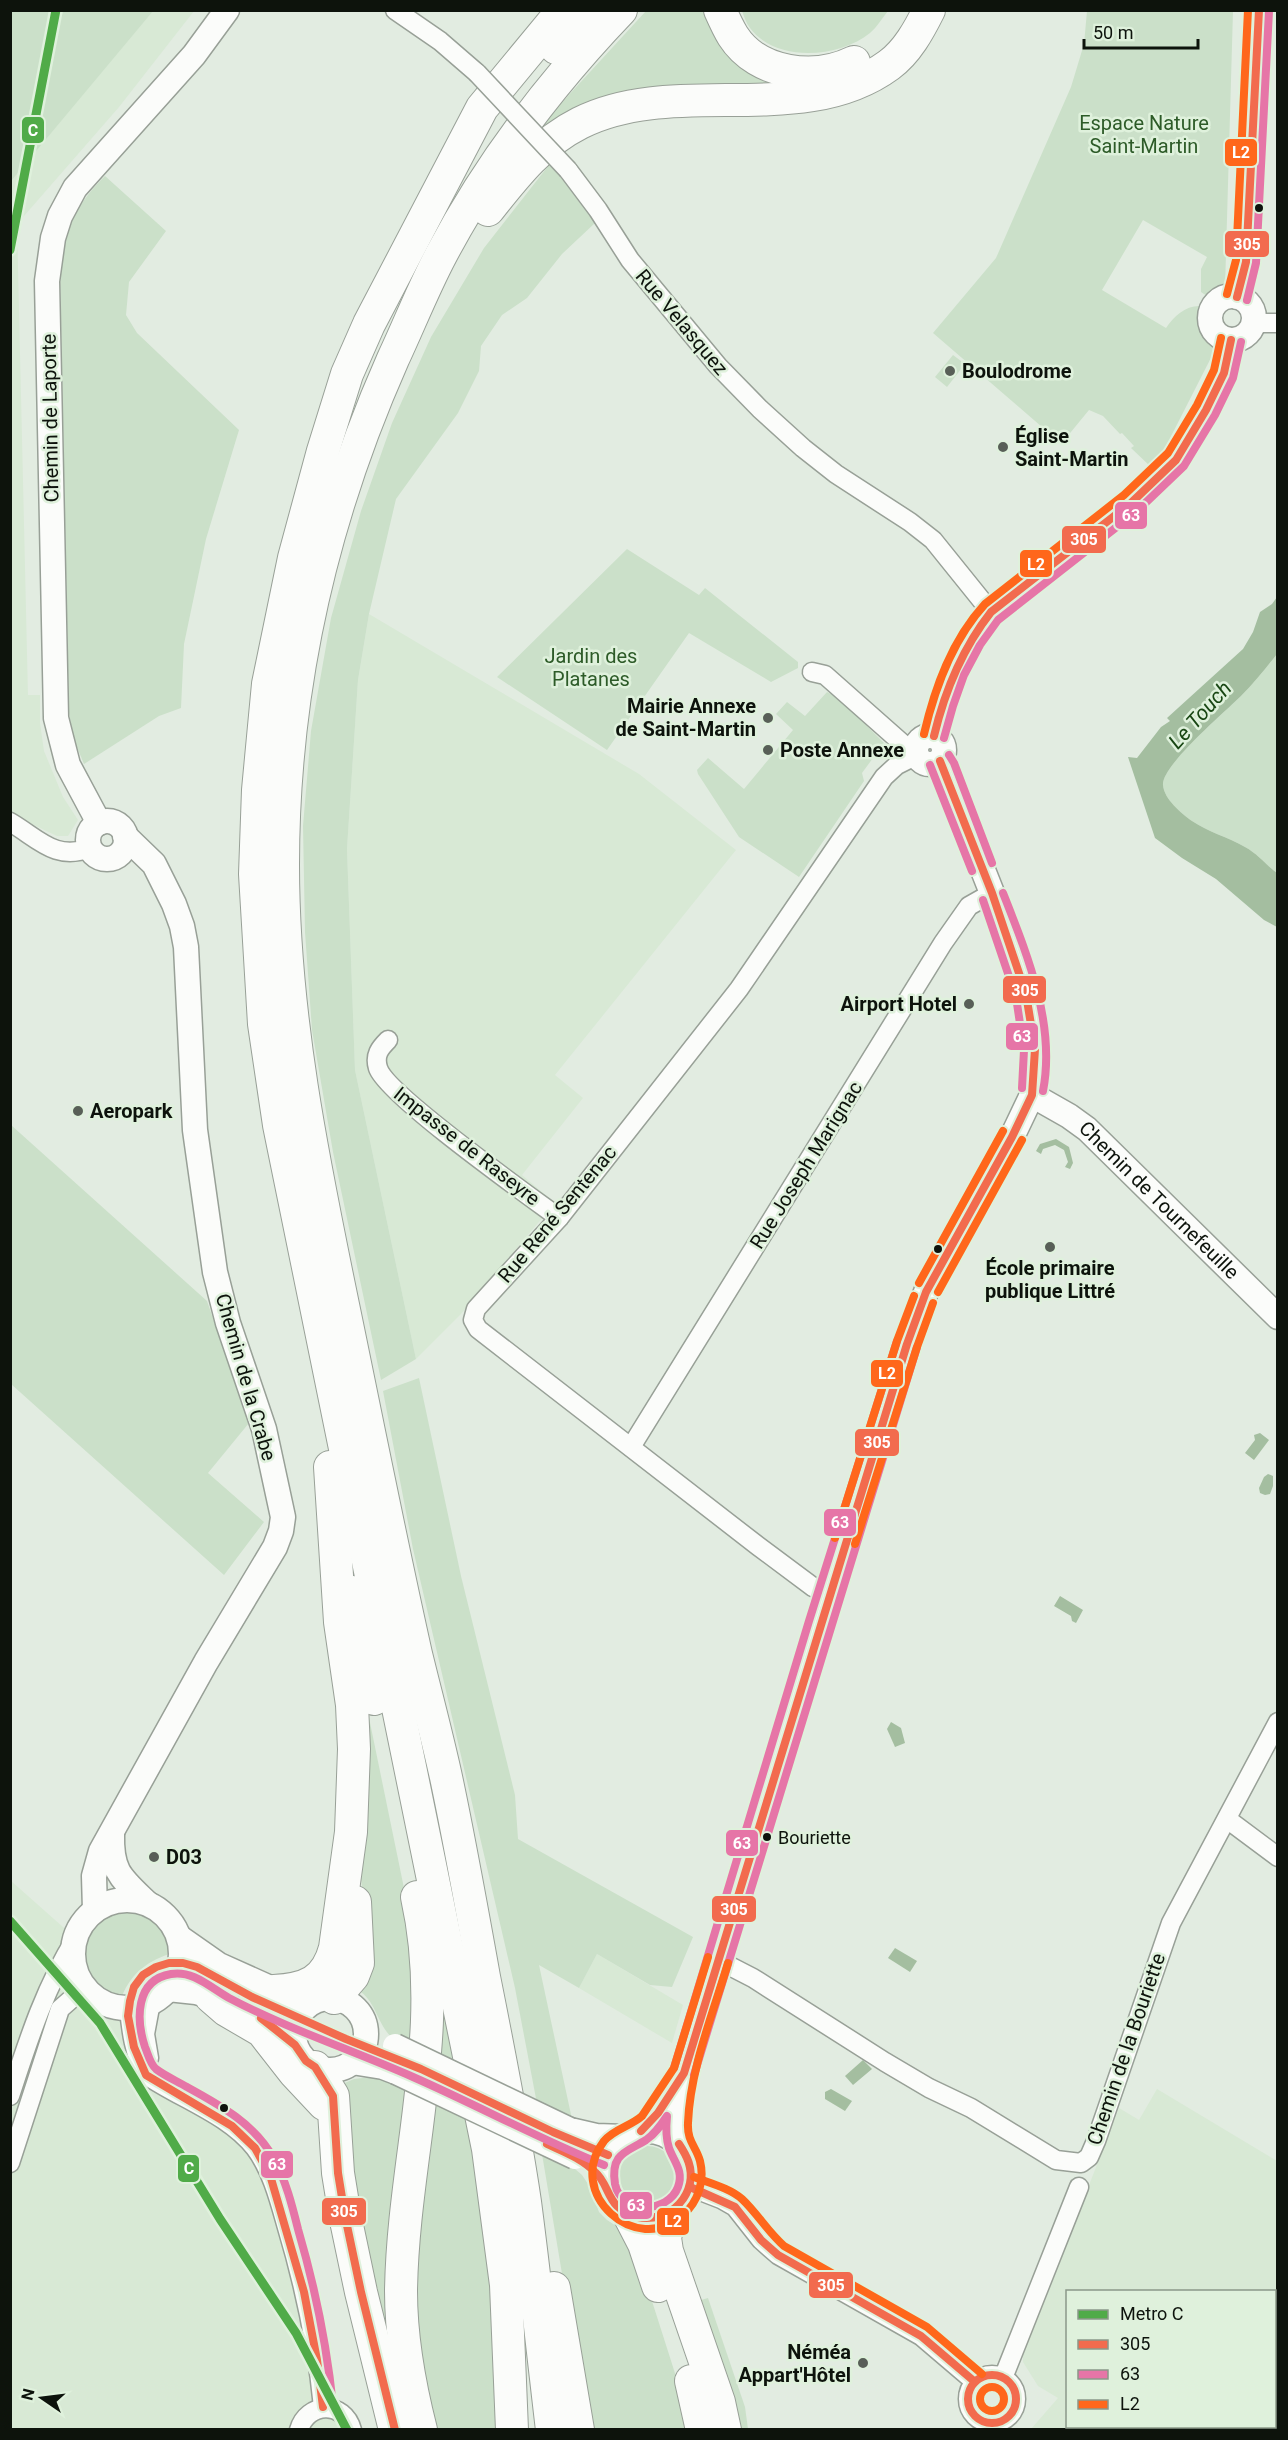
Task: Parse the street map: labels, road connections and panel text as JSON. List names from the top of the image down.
{
  "streets": {
    "street": [
      "Rue Velasquez",
      "Chemin de Laporte",
      "Impasse de Raseyre",
      "Rue Joseph Marignac",
      "Chemin de Tournefeuille",
      "Rue René Sentenac",
      "Chemin de la Crabe",
      "Chemin de la Bouriette"
    ]
  },
  "crossings": [
    ["Chemin de Laporte", "Chemin de la Crabe"],
    ["Impasse de Raseyre", "Rue René Sentenac"],
    ["Rue Joseph Marignac", "Rue René Sentenac"]
  ],
  "water": ["Le Touch"],
  "parks": ["Espace Nature Saint-Martin", "Jardin des Platanes"],
  "places": [
    "Boulodrome",
    "Église Saint-Martin",
    "Mairie Annexe de Saint-Martin",
    "Poste Annexe",
    "Airport Hotel",
    "Aeropark",
    "École primaire publique Littré",
    "Bouriette",
    "D03",
    "Néméa Appart'Hôtel"
  ],
  "lines": [
    "metro line C",
    "transit line 305",
    "transit line L2",
    "transit line 63"
  ],
  "legend": [
    "Metro C",
    "305",
    "63",
    "L2"
  ],
  "scale_bar": "50 m",
  "north": "left"
}
